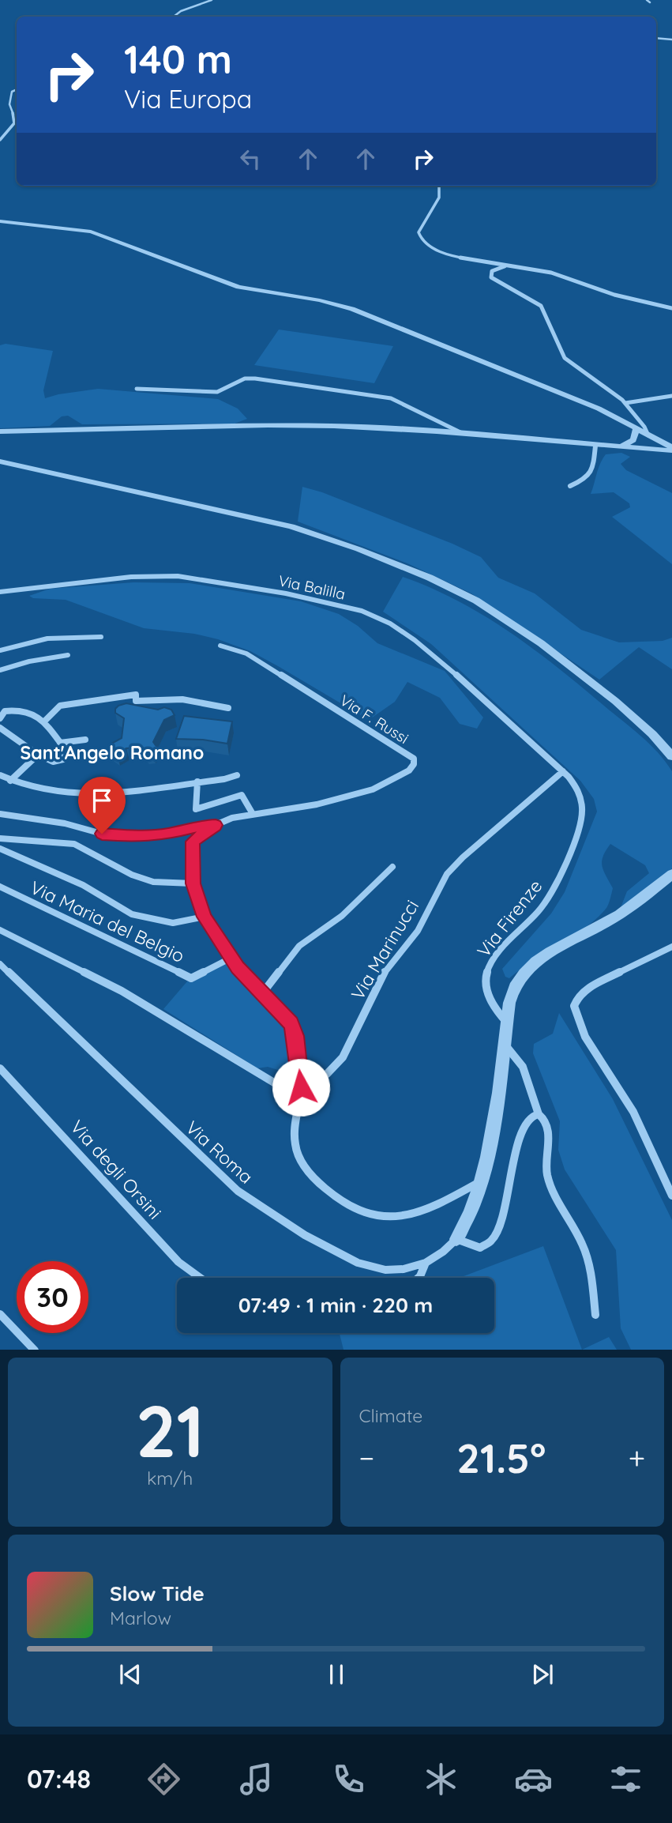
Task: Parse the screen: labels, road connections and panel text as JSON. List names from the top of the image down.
{
  "streets": {
    "street": [
      "Via Balilla",
      "Via F. Russi",
      "Via Firenze",
      "Via Maria del Belgio",
      "Via Marinucci",
      "Via Roma",
      "Via degli Orsini"
    ]
  },
  "crossings": [
    ["Via Balilla", "Via Firenze"],
    ["Via Balilla", "Via Marinucci"],
    ["Via Firenze", "Via Marinucci"]
  ],
  "districts": ["Sant'Angelo Romano"],
  "page": {
    "turn": ["140 m", "Via Europa"],
    "limit": "30",
    "trip": "07:49 · 1 min · 220 m",
    "tile": [
      ["21", "km/h"],
      "Climate"
    ],
    "heat": ["−", "21.5°", "+"],
    "song": ["Slow Tide", "Marlow"],
    "tabs": "07:48"
  }
}
